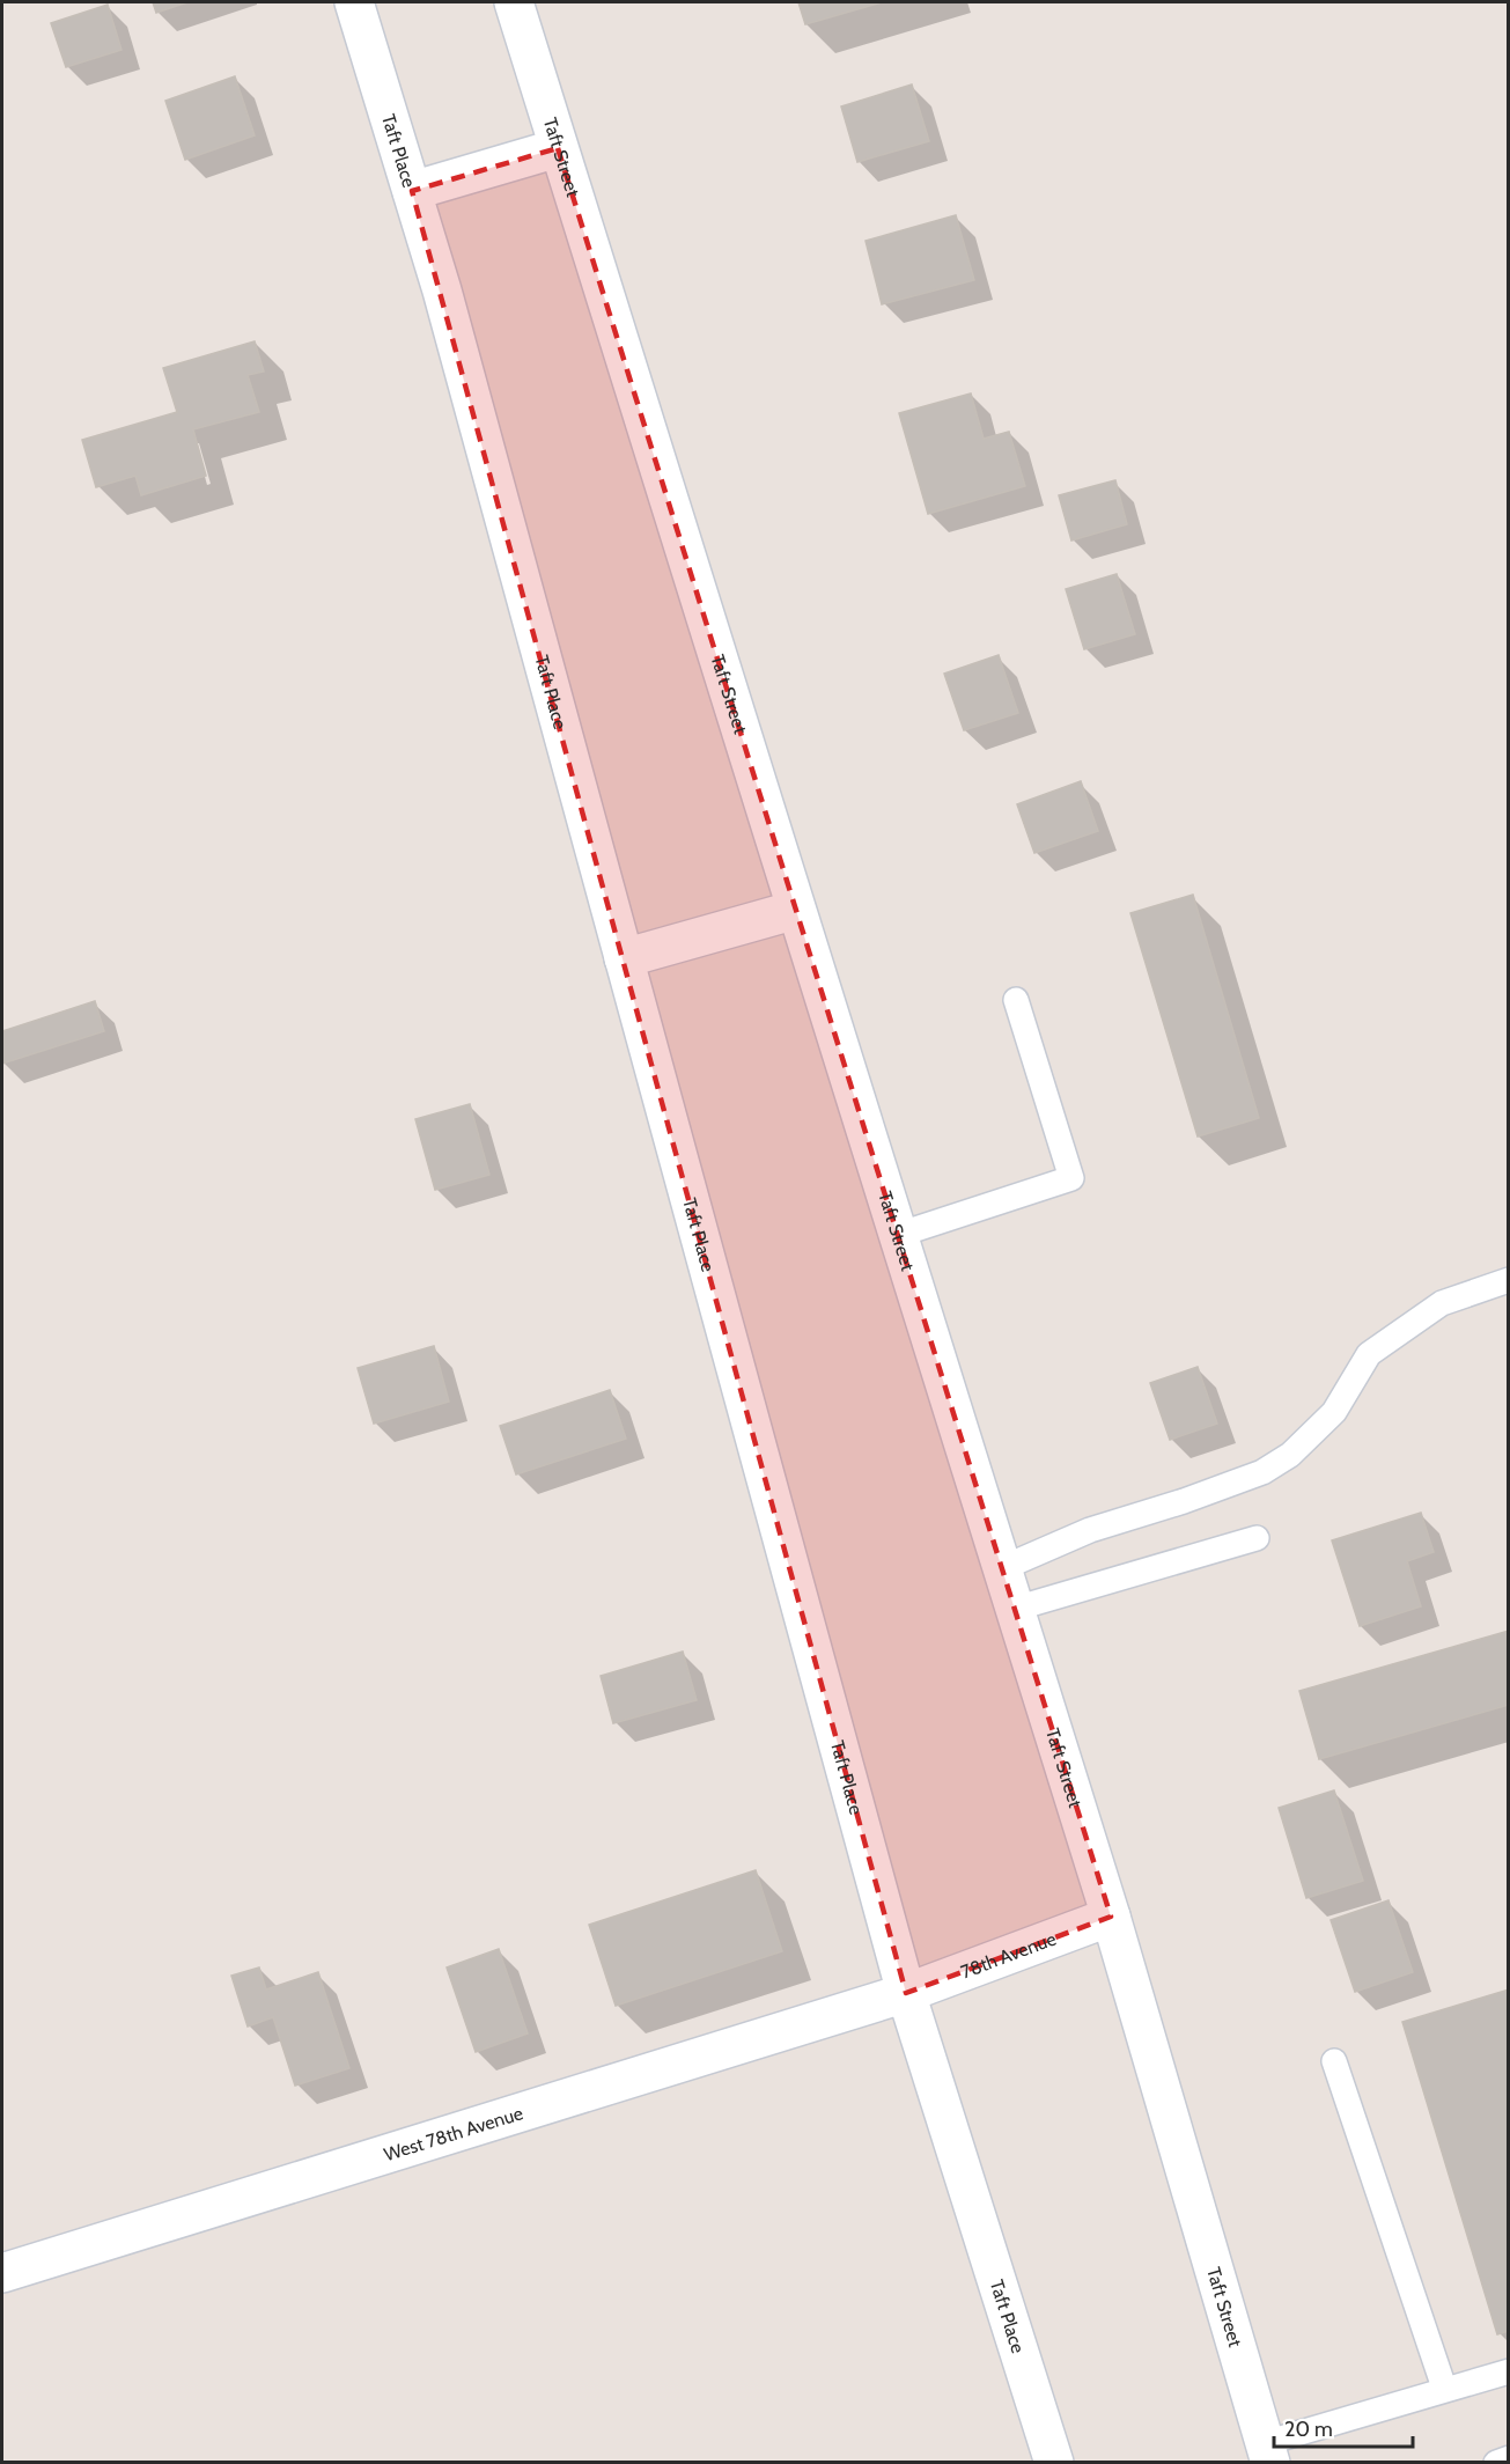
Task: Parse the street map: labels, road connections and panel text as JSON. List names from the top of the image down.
{
  "streets": {
    "street": [
      "Taft Place",
      "Taft Street",
      "78th Avenue",
      "West 78th Avenue"
    ]
  },
  "crossings": [
    ["Taft Place", "78th Avenue"],
    ["Taft Place", "West 78th Avenue"],
    ["Taft Street", "78th Avenue"],
    ["78th Avenue", "West 78th Avenue"]
  ],
  "scale_bar": "20 m"
}
